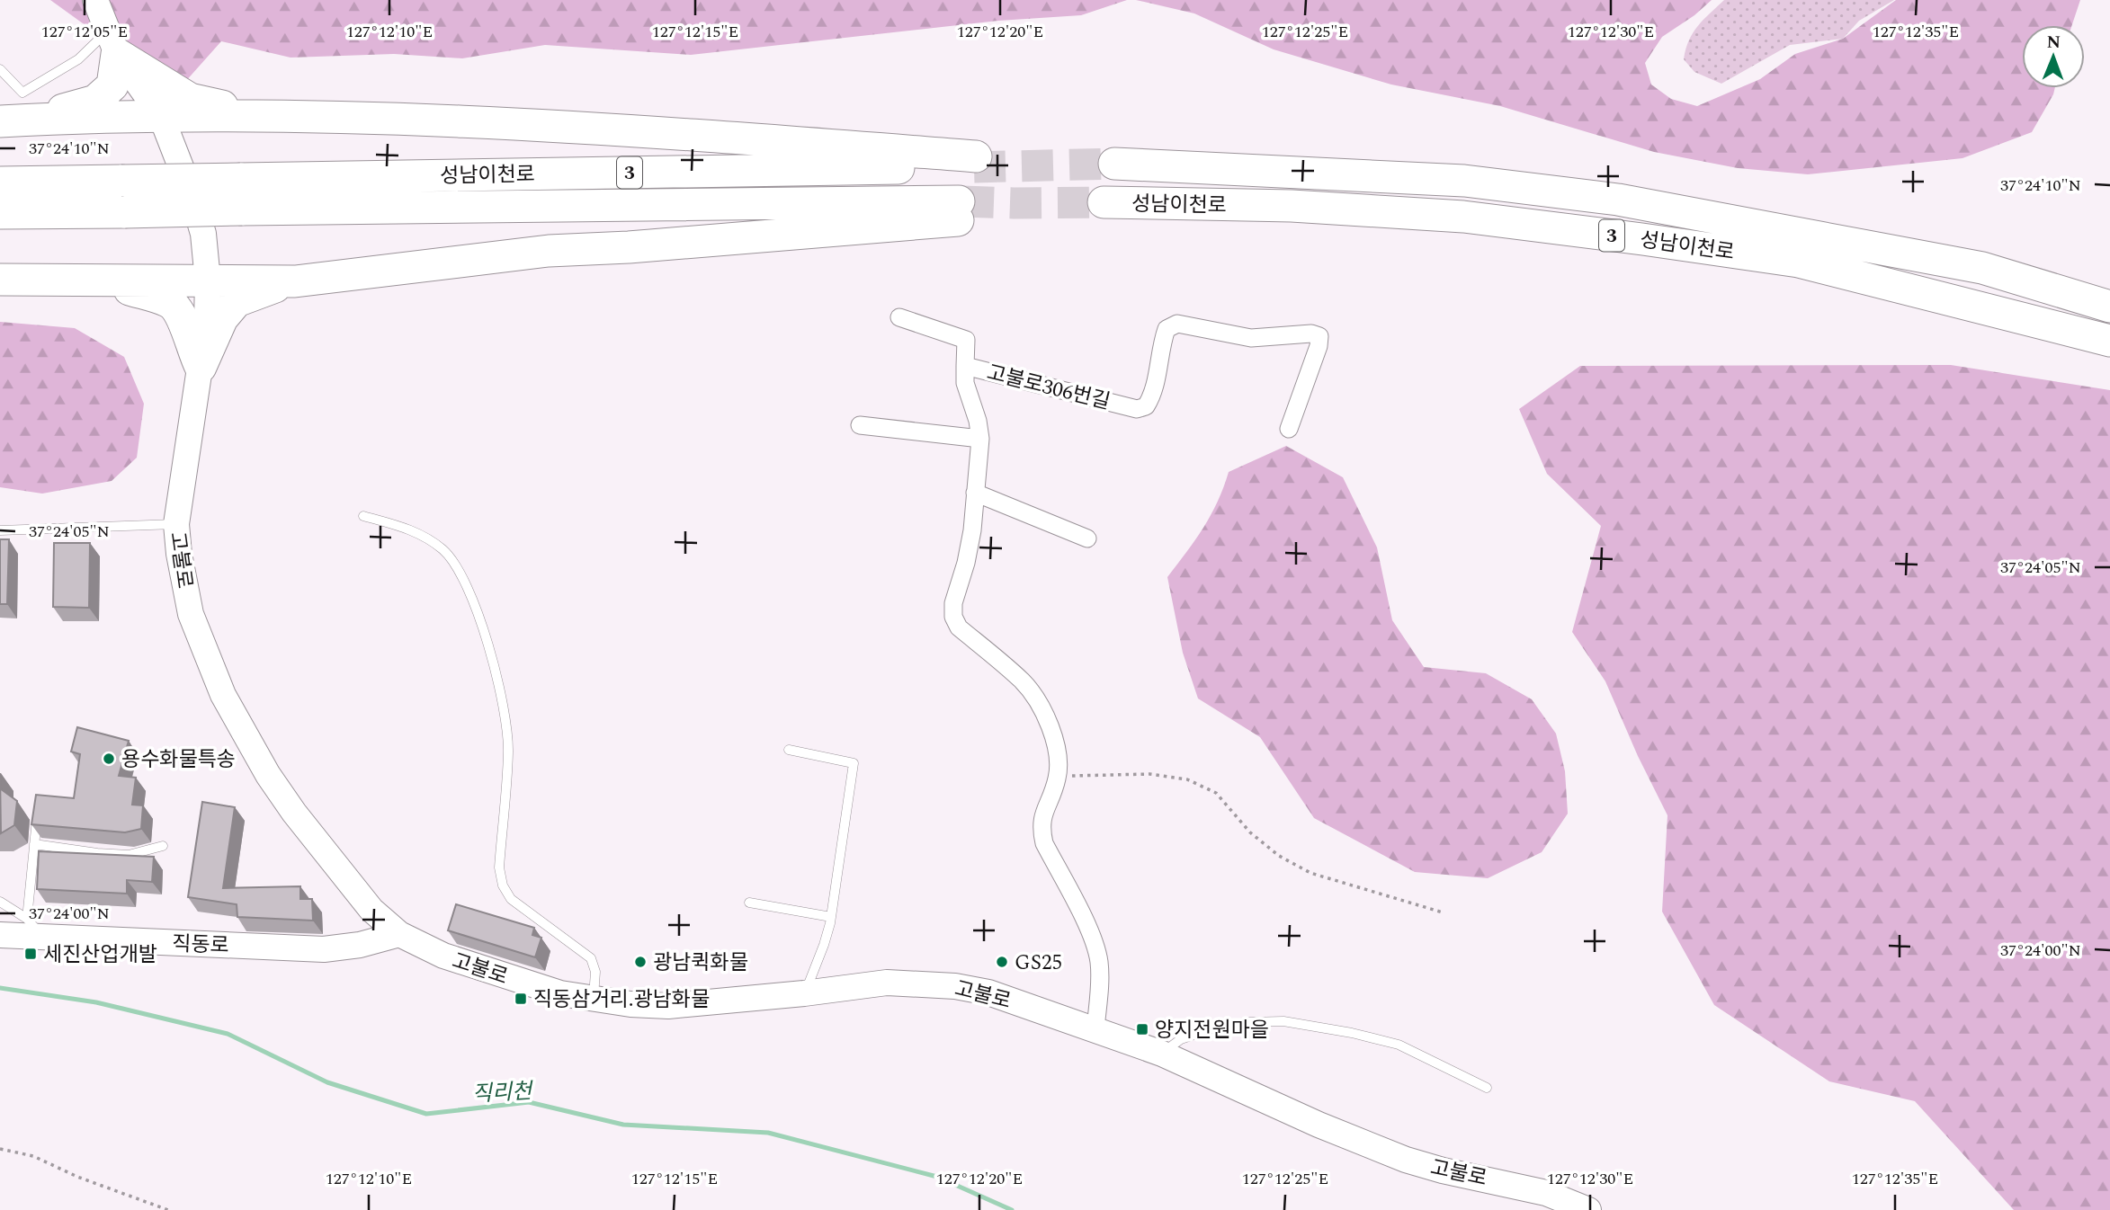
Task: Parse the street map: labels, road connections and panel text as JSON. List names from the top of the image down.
{
  "streets": {
    "highway": ["3", "성남이천로"],
    "street": ["고불로306번길", "고불로", "직동로"]
  },
  "crossings": [
    ["고불로306번길", "고불로"],
    ["고불로", "직동로"]
  ],
  "water": ["직리천"],
  "places": {
    "other": ["용수화물특송", "광남퀵화물", "GS25"],
    "transit": ["세진산업개발", "직동삼거리.광남화물", "양지전원마을"]
  },
  "north": "top",
  "coordinates": [
    "127°12'05\"E",
    "127°12'10\"E",
    "127°12'15\"E",
    "127°12'20\"E",
    "127°12'25\"E",
    "127°12'30\"E",
    "127°12'35\"E",
    "37°24'10\"N",
    "37°24'05\"N",
    "37°24'00\"N"
  ]
}
